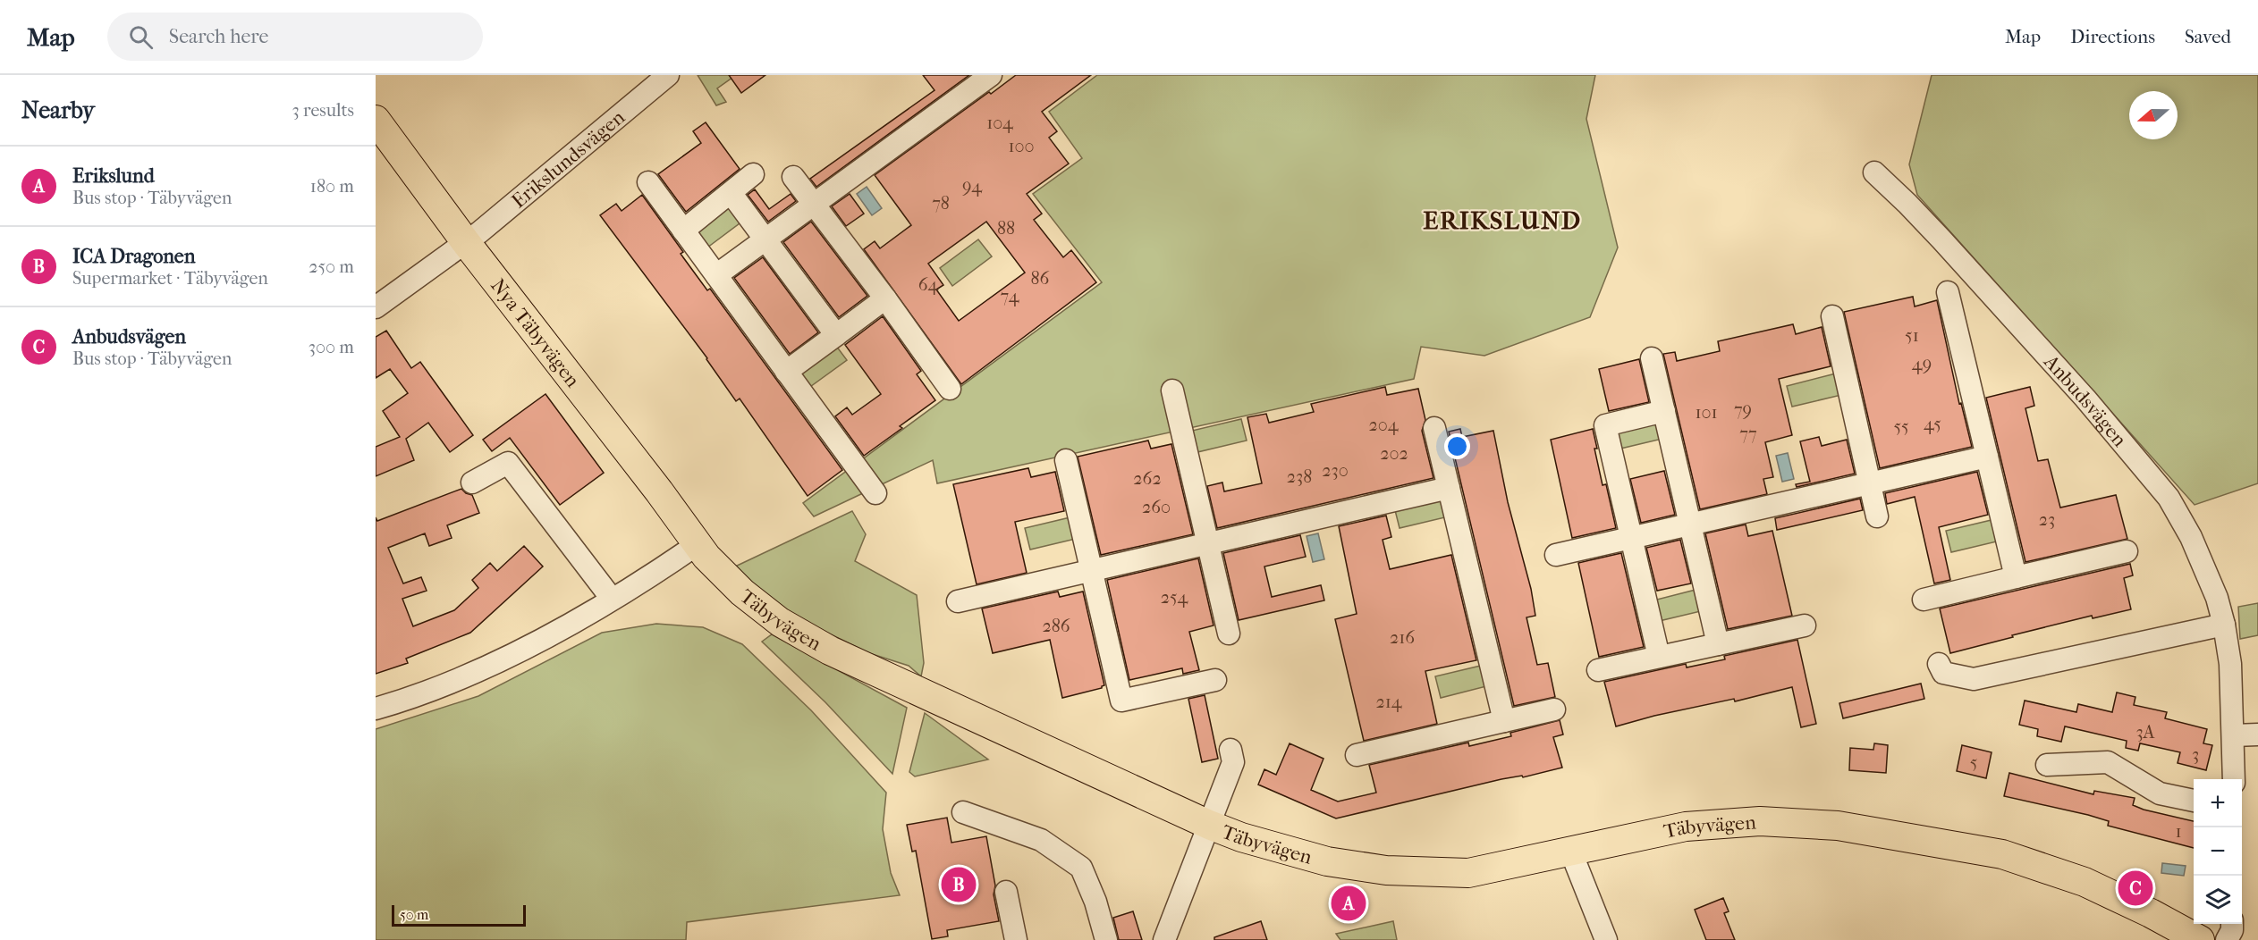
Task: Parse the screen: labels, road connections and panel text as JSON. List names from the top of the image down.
{
  "streets": {
    "main road": ["Nya Täbyvägen", "Täbyvägen"],
    "street": ["Erikslundsvägen", "Anbudsvägen"]
  },
  "crossings": [
    ["Erikslundsvägen", "Nya Täbyvägen"],
    ["Nya Täbyvägen", "Täbyvägen"]
  ],
  "districts": ["ERIKSLUND"],
  "house_numbers": [
    "104",
    "100",
    "94",
    "78",
    "88",
    "86",
    "64",
    "74",
    "51",
    "49",
    "79",
    "101",
    "45",
    "204",
    "55",
    "77",
    "202",
    "230",
    "238",
    "262",
    "260",
    "23",
    "254",
    "286",
    "216",
    "214",
    "3A",
    "3",
    "5",
    "1"
  ],
  "scale_bar": "50 m",
  "north": "left",
  "page": {
    "header": "Map",
    "search": "Search here",
    "nav": ["Map", "Directions", "Saved"],
    "heading": ["Nearby", "3 results"],
    "list": [
      {
        "mark": "A",
        "name": "Erikslund",
        "note": "Bus stop · Täbyvägen",
        "value": "180 m"
      },
      {
        "mark": "B",
        "name": "ICA Dragonen",
        "note": "Supermarket · Täbyvägen",
        "value": "250 m"
      },
      {
        "mark": "C",
        "name": "Anbudsvägen",
        "note": "Bus stop · Täbyvägen",
        "value": "300 m"
      }
    ],
    "map_buttons": ["+", "−"],
    "pins": ["B", "C", "A"],
    "scale": "50 m"
  }
}
